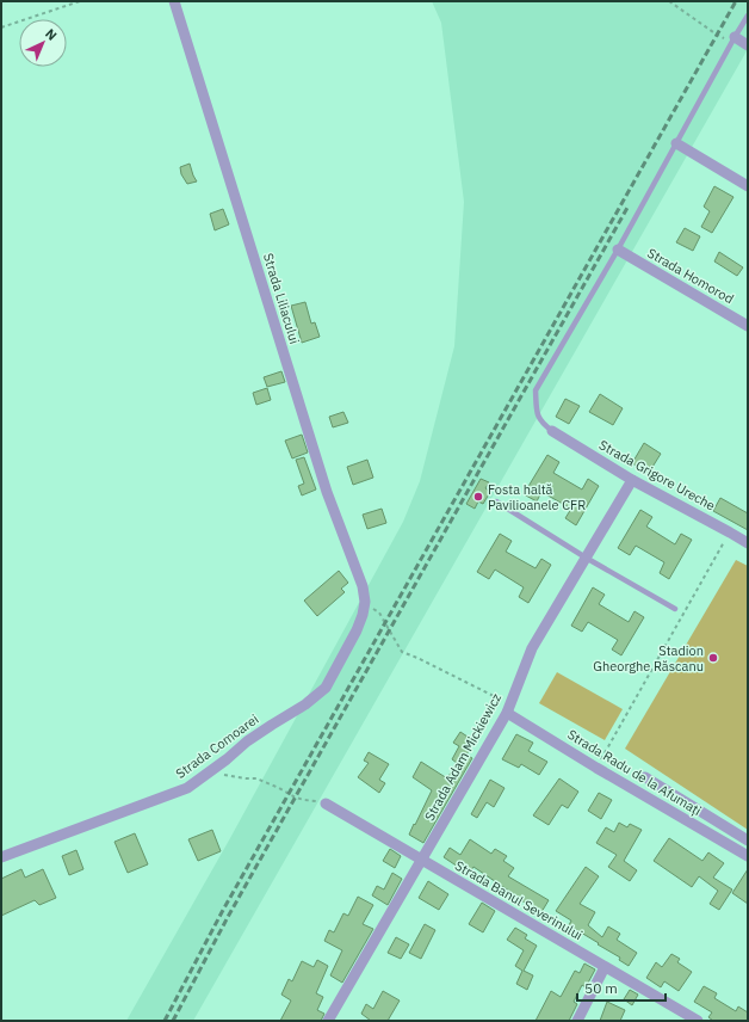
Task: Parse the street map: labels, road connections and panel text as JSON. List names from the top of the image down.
{
  "streets": {
    "street": [
      "Strada Homorod",
      "Strada Liliacului",
      "Strada Grigore Ureche",
      "Strada Comoarei",
      "Strada Adam Mickiewicz",
      "Strada Radu de la Afumați",
      "Strada Banul Severinului"
    ]
  },
  "crossings": [
    ["Strada Liliacului", "Strada Comoarei"],
    ["Strada Grigore Ureche", "Strada Adam Mickiewicz"],
    ["Strada Adam Mickiewicz", "Strada Radu de la Afumați"],
    ["Strada Adam Mickiewicz", "Strada Banul Severinului"]
  ],
  "places": ["Fosta haltă Pavilioanele CFR", "Stadion Gheorghe Răscanu"],
  "scale_bar": "50 m",
  "north": "top right"
}
